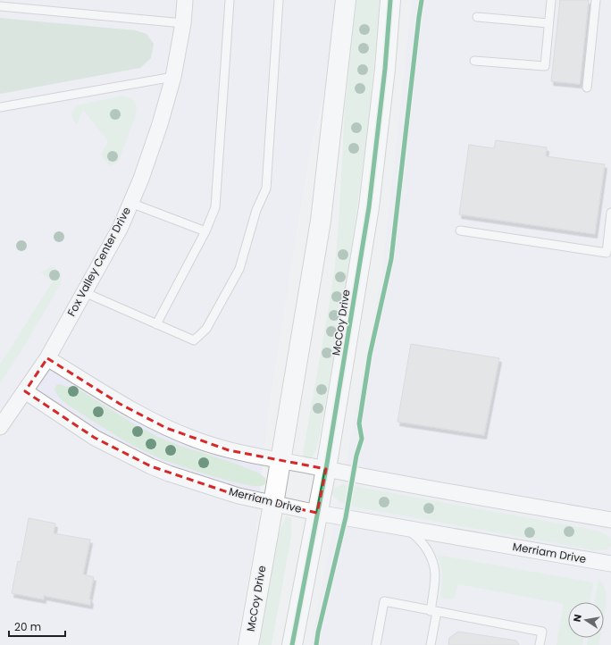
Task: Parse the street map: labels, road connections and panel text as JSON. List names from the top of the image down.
{
  "streets": {
    "street": ["Fox Valley Center Drive", "McCoy Drive", "Merriam Drive"]
  },
  "crossings": [
    ["Fox Valley Center Drive", "Merriam Drive"],
    ["McCoy Drive", "Merriam Drive"]
  ],
  "scale_bar": "20 m",
  "north": "left"
}
